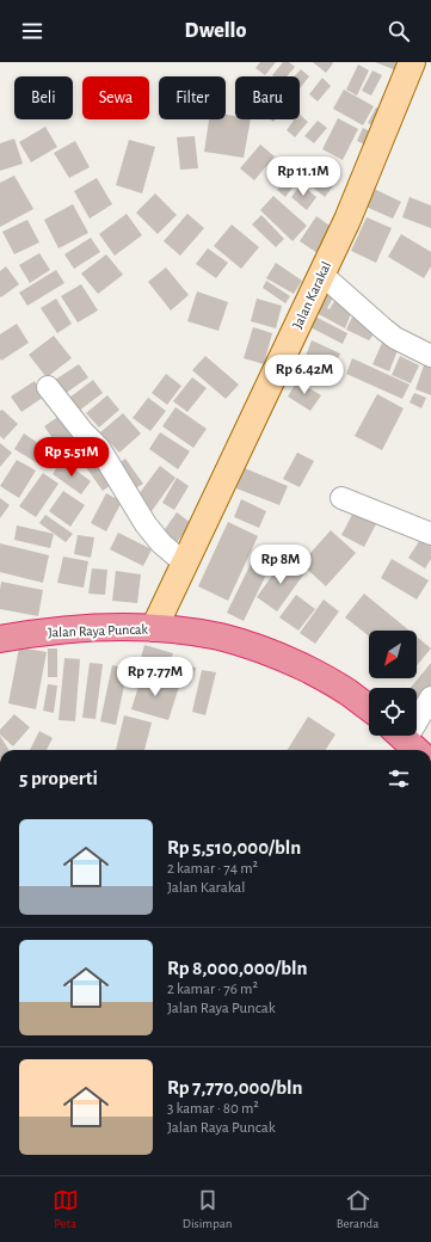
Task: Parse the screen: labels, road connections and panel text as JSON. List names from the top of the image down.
{
  "streets": {
    "highway": ["Jalan Raya Puncak"],
    "main road": ["Jalan Karakal"]
  },
  "crossings": [
    ["Jalan Karakal", "Jalan Raya Puncak"]
  ],
  "north": "bottom left",
  "page": {
    "header": "Dwello",
    "chip": [
      "Beli",
      "Sewa",
      "Filter",
      "Baru"
    ],
    "price": [
      "Rp 11.1M",
      "Rp 6.42M",
      "Rp 5.51M",
      "Rp 8M",
      "Rp 7.77M"
    ],
    "heading": "5 properti",
    "list": [
      {
        "name": "Rp 5,510,000/bln",
        "note": "2 kamar · 74 m² · Jalan Karakal"
      },
      {
        "name": "Rp 8,000,000/bln",
        "note": "2 kamar · 76 m² · Jalan Raya Puncak"
      },
      {
        "name": "Rp 7,770,000/bln",
        "note": "3 kamar · 80 m² · Jalan Raya Puncak"
      }
    ],
    "tabs": ["Peta", "Disimpan", "Beranda"]
  }
}
